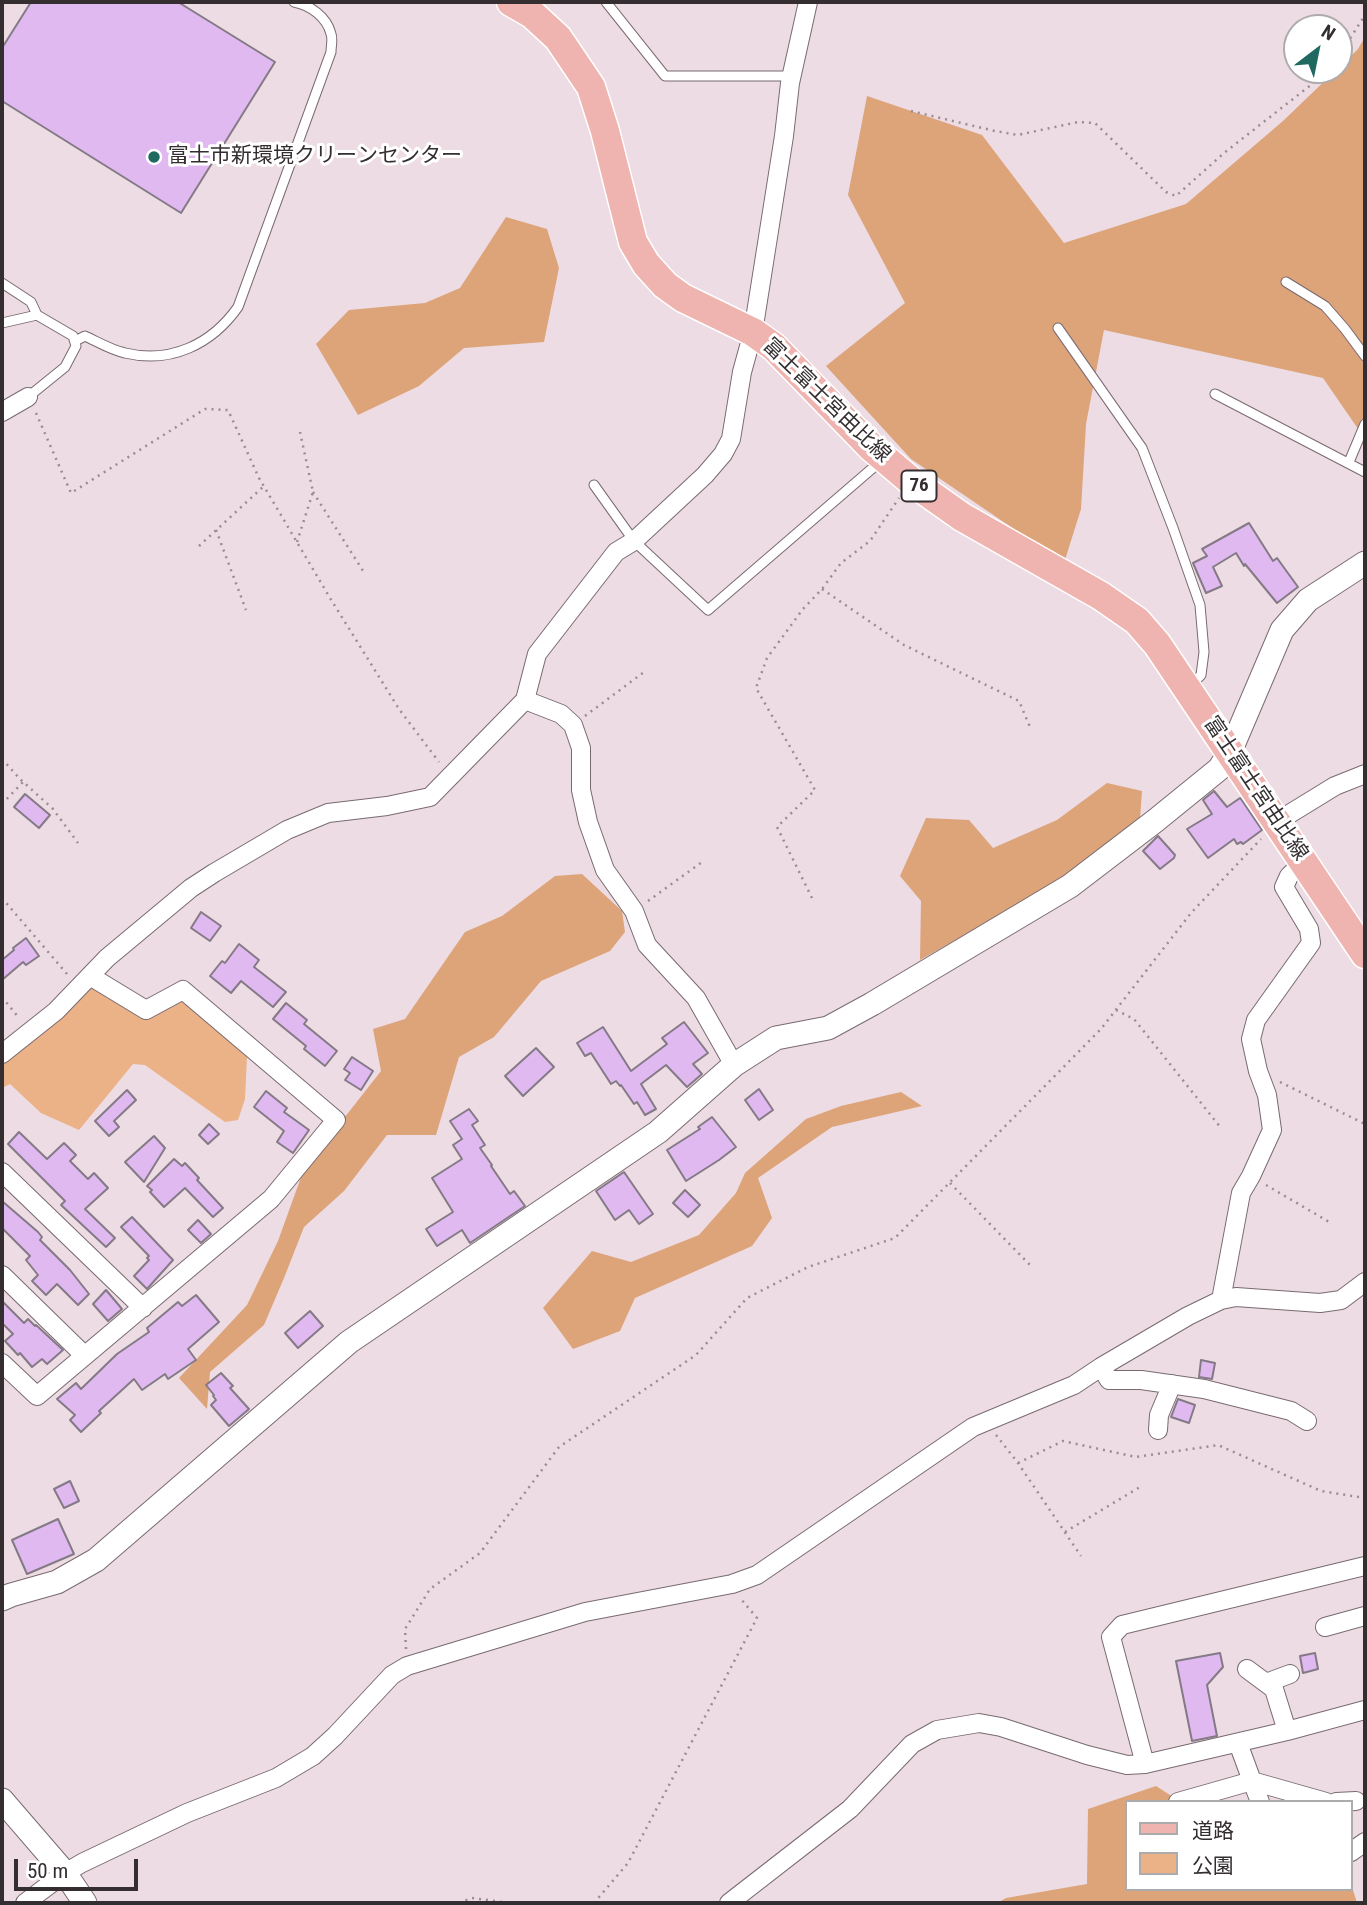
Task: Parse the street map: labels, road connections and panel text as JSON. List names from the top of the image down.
{
  "streets": {
    "main road": ["富士富士宮由比線", "76"]
  },
  "places": ["富士市新環境クリーンセンター"],
  "legend": ["道路", "公園"],
  "scale_bar": "50 m",
  "north": "top right"
}
